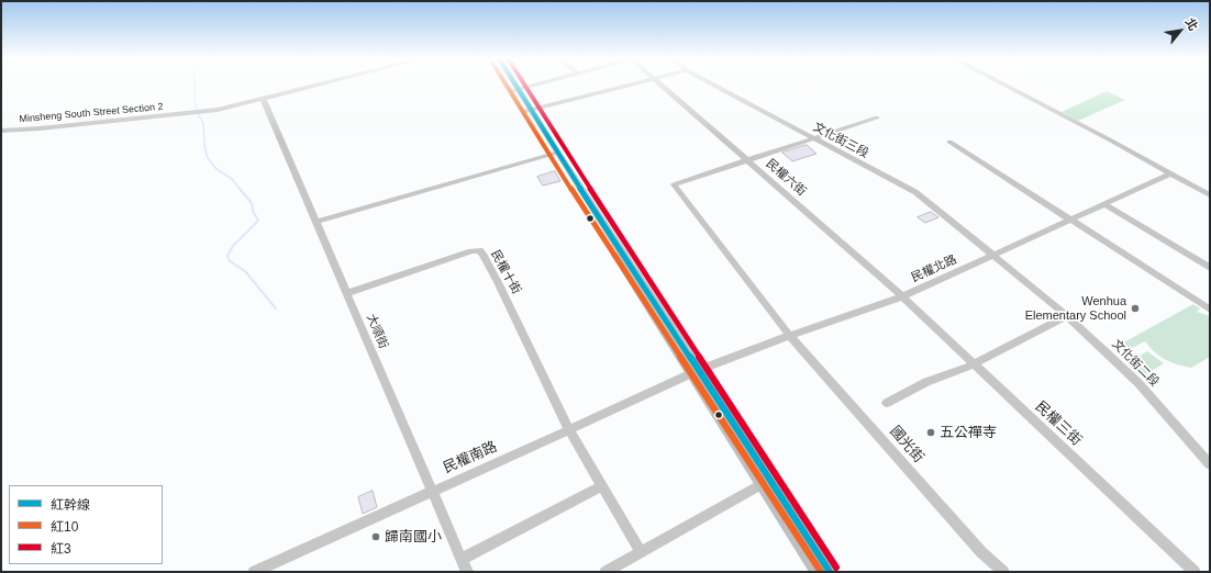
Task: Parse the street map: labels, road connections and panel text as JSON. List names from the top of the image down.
{
  "streets": {
    "street": [
      "Minsheng South Street Section 2",
      "文化街三段",
      "民權六街",
      "民權北路",
      "民權十街",
      "大順街",
      "文化街二段",
      "民權三街",
      "國光街",
      "民權南路"
    ]
  },
  "crossings": [
    ["Minsheng South Street Section 2", "大順街"],
    ["文化街三段", "民權北路"],
    ["文化街三段", "文化街二段"],
    ["民權六街", "民權北路"],
    ["民權六街", "民權三街"],
    ["民權六街", "國光街"],
    ["民權北路", "文化街二段"],
    ["民權北路", "民權三街"],
    ["民權北路", "國光街"],
    ["民權北路", "民權南路"],
    ["民權十街", "大順街"],
    ["民權十街", "民權南路"],
    ["大順街", "民權南路"]
  ],
  "places": ["Wenhua Elementary School", "五公禪寺", "歸南國小"],
  "lines": ["transit line 紅幹線", "transit line 紅10", "transit line 紅3"],
  "legend": ["紅幹線", "紅10", "紅3"],
  "north": "top right"
}
